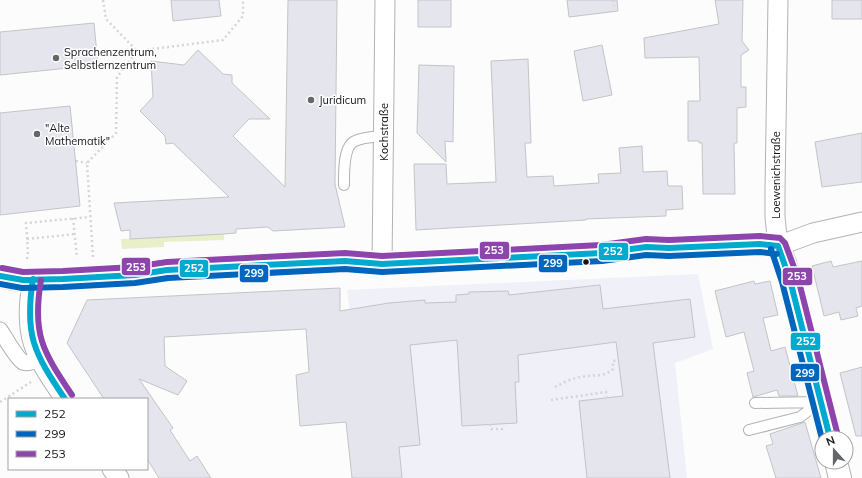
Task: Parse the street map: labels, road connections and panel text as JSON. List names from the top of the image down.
{
  "streets": {
    "street": ["Kochstraße", "Loewenichstraße"]
  },
  "places": ["Sprachenzentrum, Selbstlernzentrum", "Juridicum", "\"Alte Mathematik\""],
  "lines": ["transit line 253", "transit line 252", "transit line 299"],
  "legend": ["252", "299", "253"],
  "north": "top"
}
